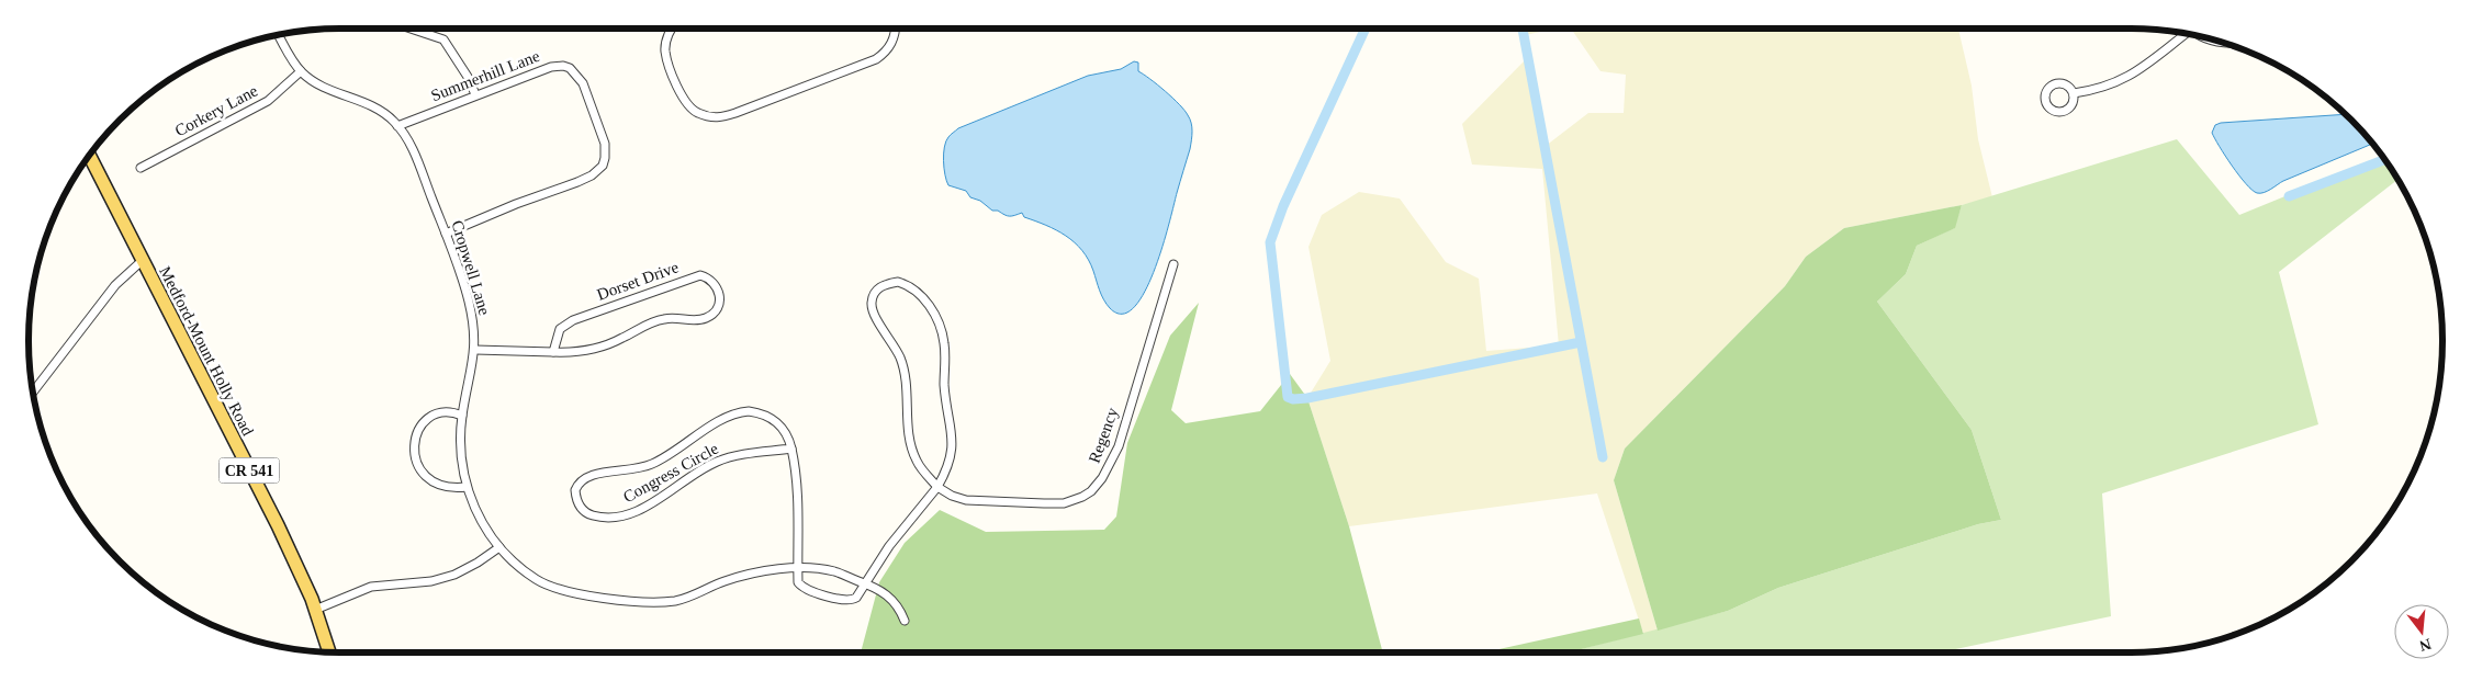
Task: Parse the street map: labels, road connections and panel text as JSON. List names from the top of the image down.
{
  "streets": {
    "main road": ["Medford-Mount Holly Road", "CR 541"],
    "street": [
      "Summerhill Lane",
      "Corkery Lane",
      "Cropwell Lane",
      "Dorset Drive",
      "Regency",
      "Congress Circle"
    ]
  },
  "crossings": [
    ["Summerhill Lane", "Cropwell Lane"],
    ["Corkery Lane", "Cropwell Lane"],
    ["Cropwell Lane", "Dorset Drive"],
    ["Cropwell Lane", "Congress Circle"]
  ],
  "north": "bottom"
}
